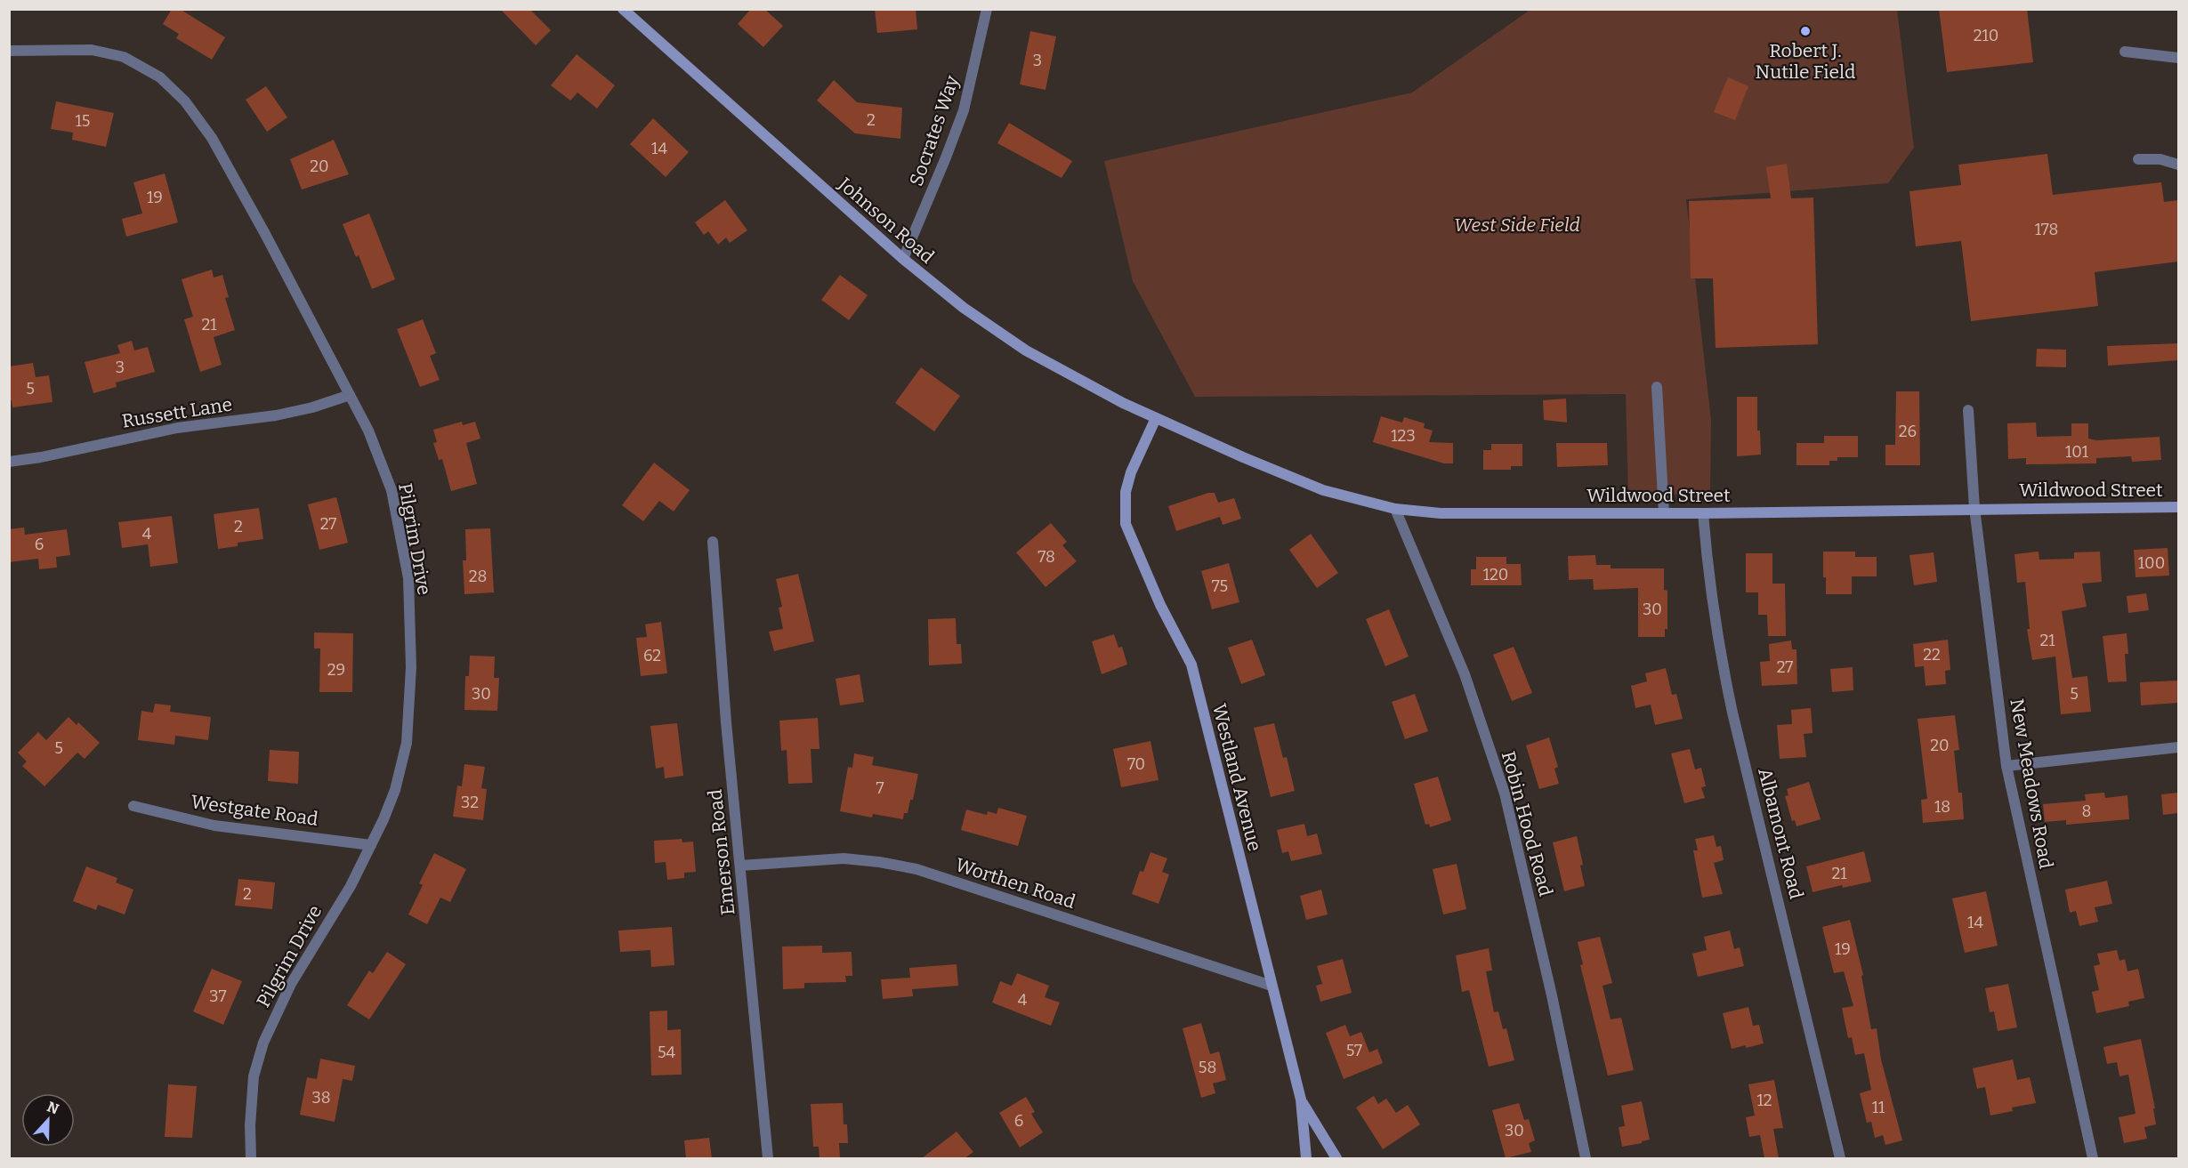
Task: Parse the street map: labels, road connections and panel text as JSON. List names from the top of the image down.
{
  "streets": {
    "street": [
      "Socrates Way",
      "Johnson Road",
      "Russett Lane",
      "Wildwood Street",
      "Pilgrim Drive",
      "Westland Avenue",
      "New Meadows Road",
      "Westgate Road",
      "Robin Hood Road",
      "Albamont Road",
      "Emerson Road",
      "Worthen Road"
    ]
  },
  "crossings": [
    ["Socrates Way", "Johnson Road"],
    ["Johnson Road", "Wildwood Street"],
    ["Johnson Road", "Westland Avenue"],
    ["Russett Lane", "Pilgrim Drive"],
    ["Wildwood Street", "Westland Avenue"],
    ["Wildwood Street", "New Meadows Road"],
    ["Wildwood Street", "Robin Hood Road"],
    ["Wildwood Street", "Albamont Road"],
    ["Pilgrim Drive", "Westgate Road"],
    ["Westland Avenue", "Worthen Road"],
    ["Emerson Road", "Worthen Road"]
  ],
  "parks": ["West Side Field"],
  "places": ["Robert J. Nutile Field"],
  "house_numbers": [
    "210",
    "3",
    "2",
    "15",
    "14",
    "20",
    "19",
    "178",
    "21",
    "3",
    "5",
    "26",
    "123",
    "101",
    "27",
    "2",
    "4",
    "6",
    "78",
    "100",
    "120",
    "28",
    "75",
    "30",
    "21",
    "22",
    "62",
    "27",
    "29",
    "30",
    "5",
    "20",
    "5",
    "70",
    "7",
    "32",
    "18",
    "8",
    "21",
    "2",
    "14",
    "19",
    "37",
    "4",
    "57",
    "54",
    "58",
    "38",
    "12",
    "11",
    "6",
    "30"
  ],
  "north": "top"
}
